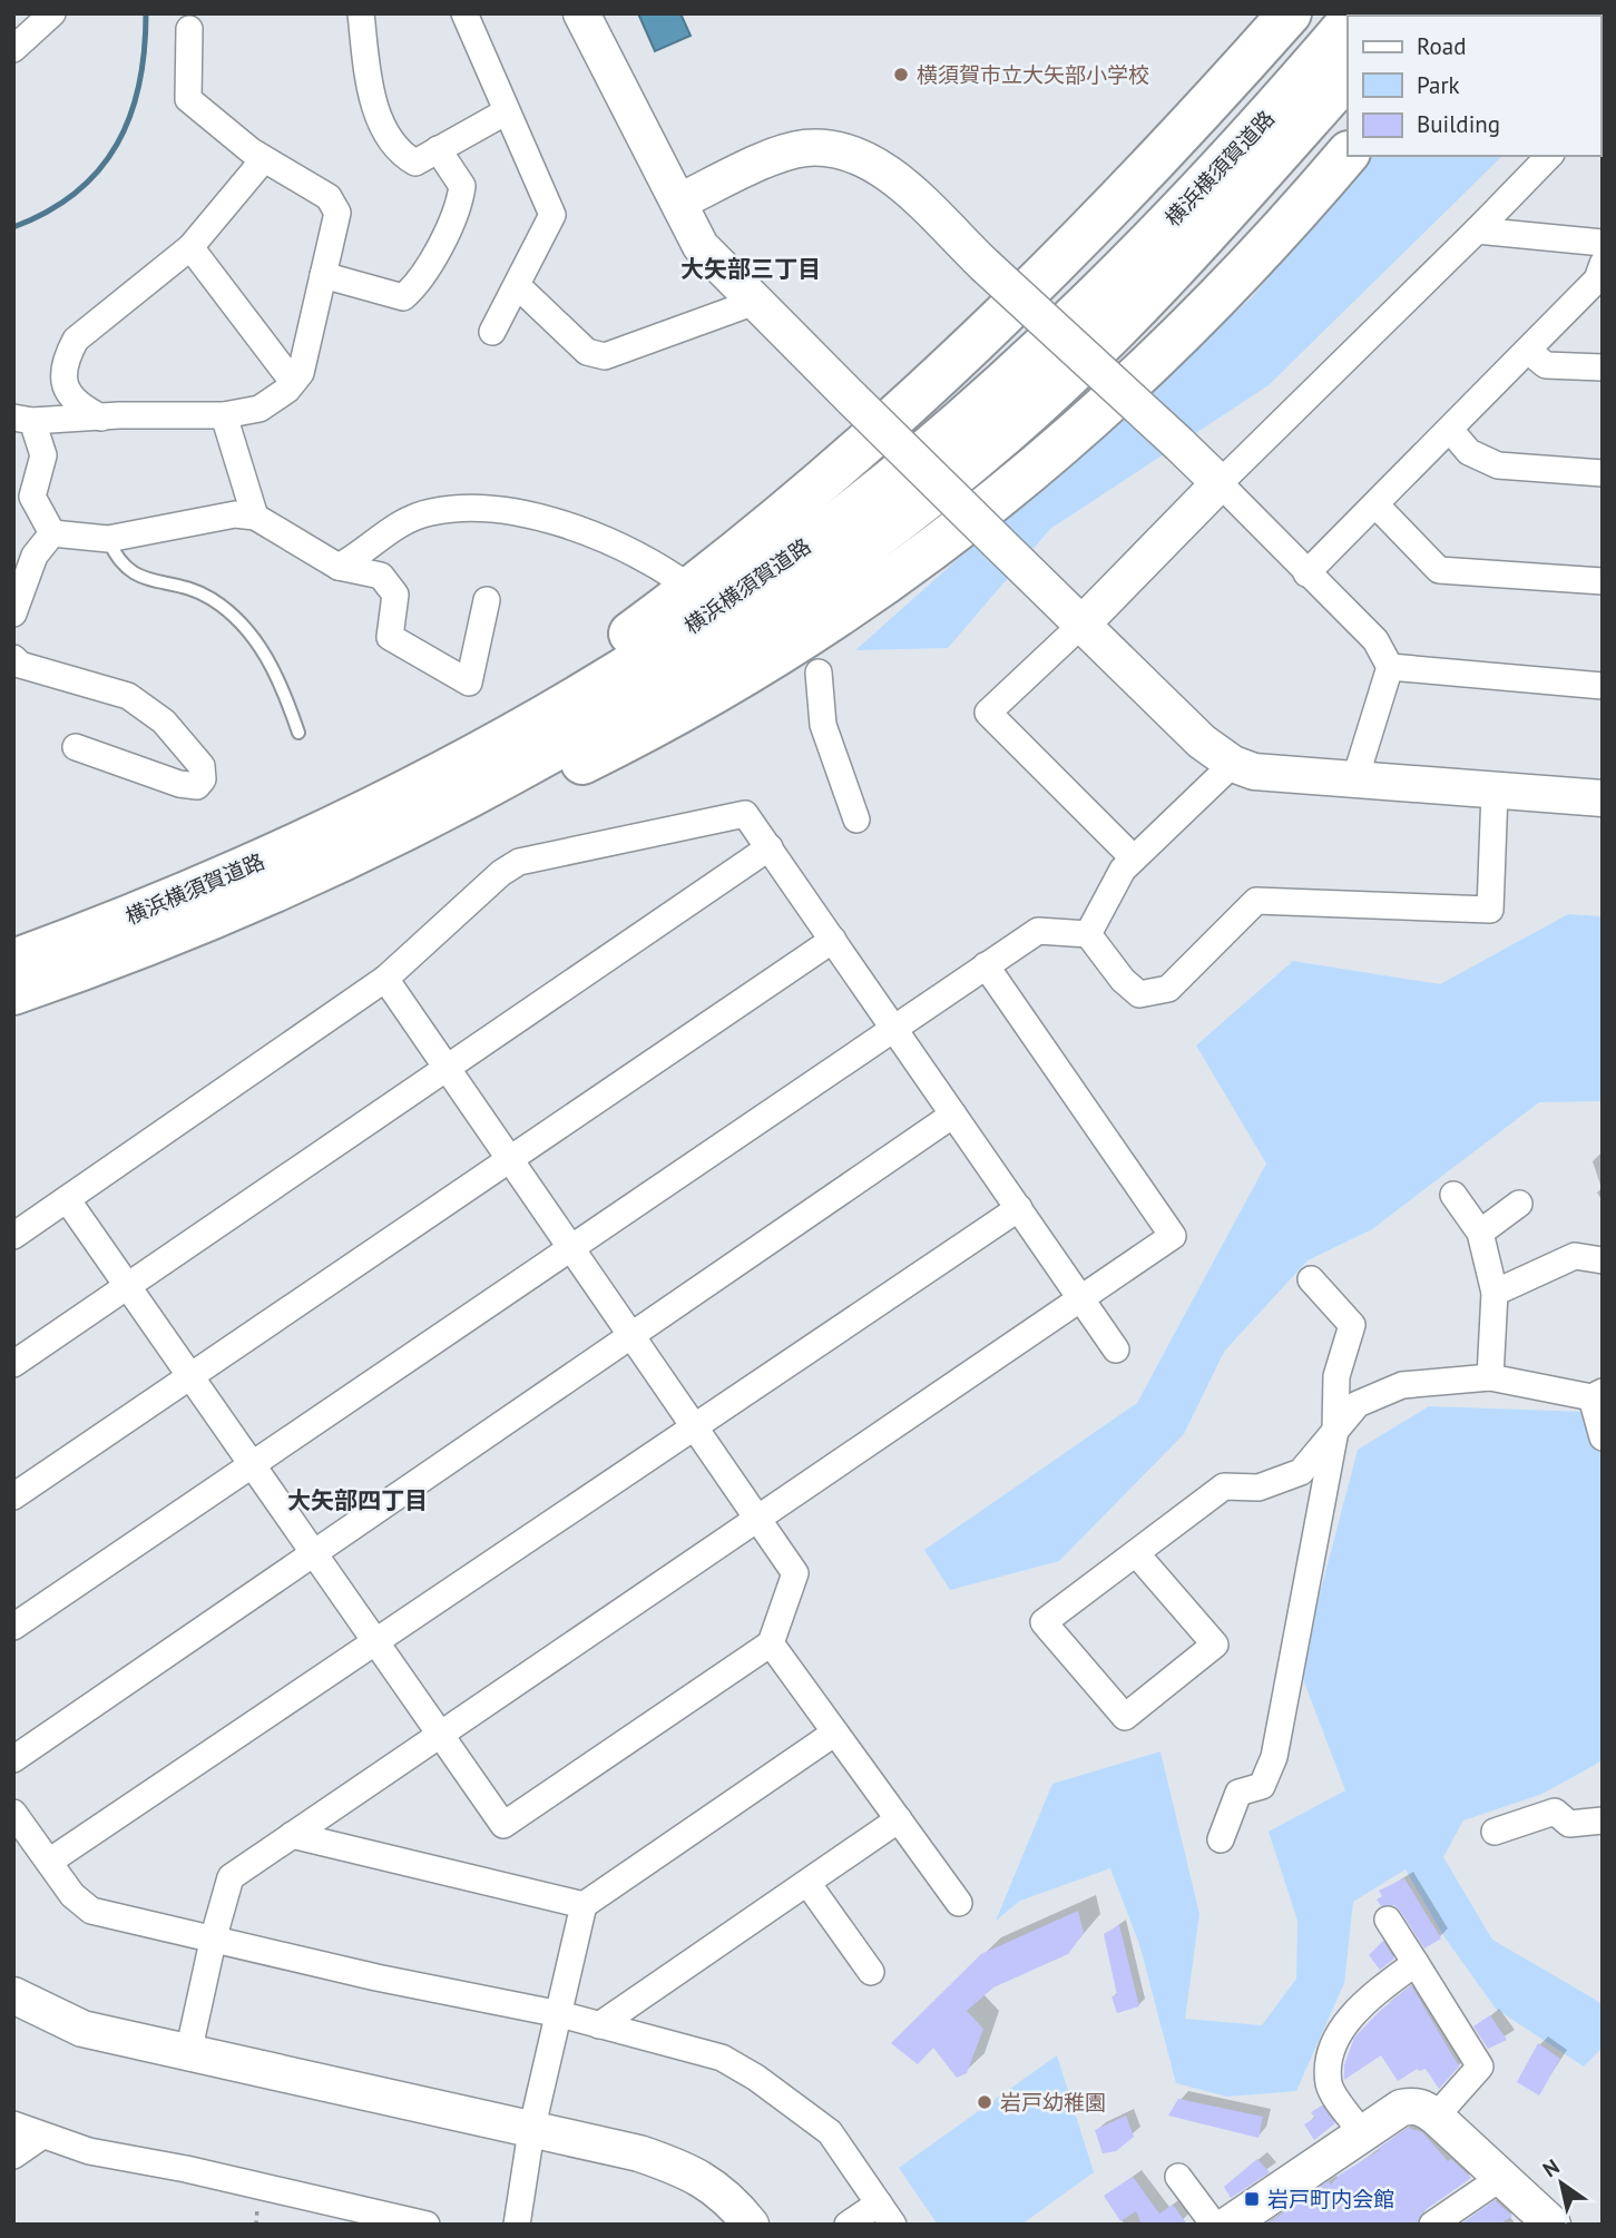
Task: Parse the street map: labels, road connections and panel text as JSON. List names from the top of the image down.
{
  "streets": {
    "highway": ["横浜横須賀道路"]
  },
  "districts": ["大矢部三丁目", "大矢部四丁目"],
  "places": {
    "other": ["横須賀市立大矢部小学校", "岩戸幼稚園"],
    "transit": ["岩戸町内会館"]
  },
  "legend": ["Road", "Park", "Building"],
  "north": "top left"
}
